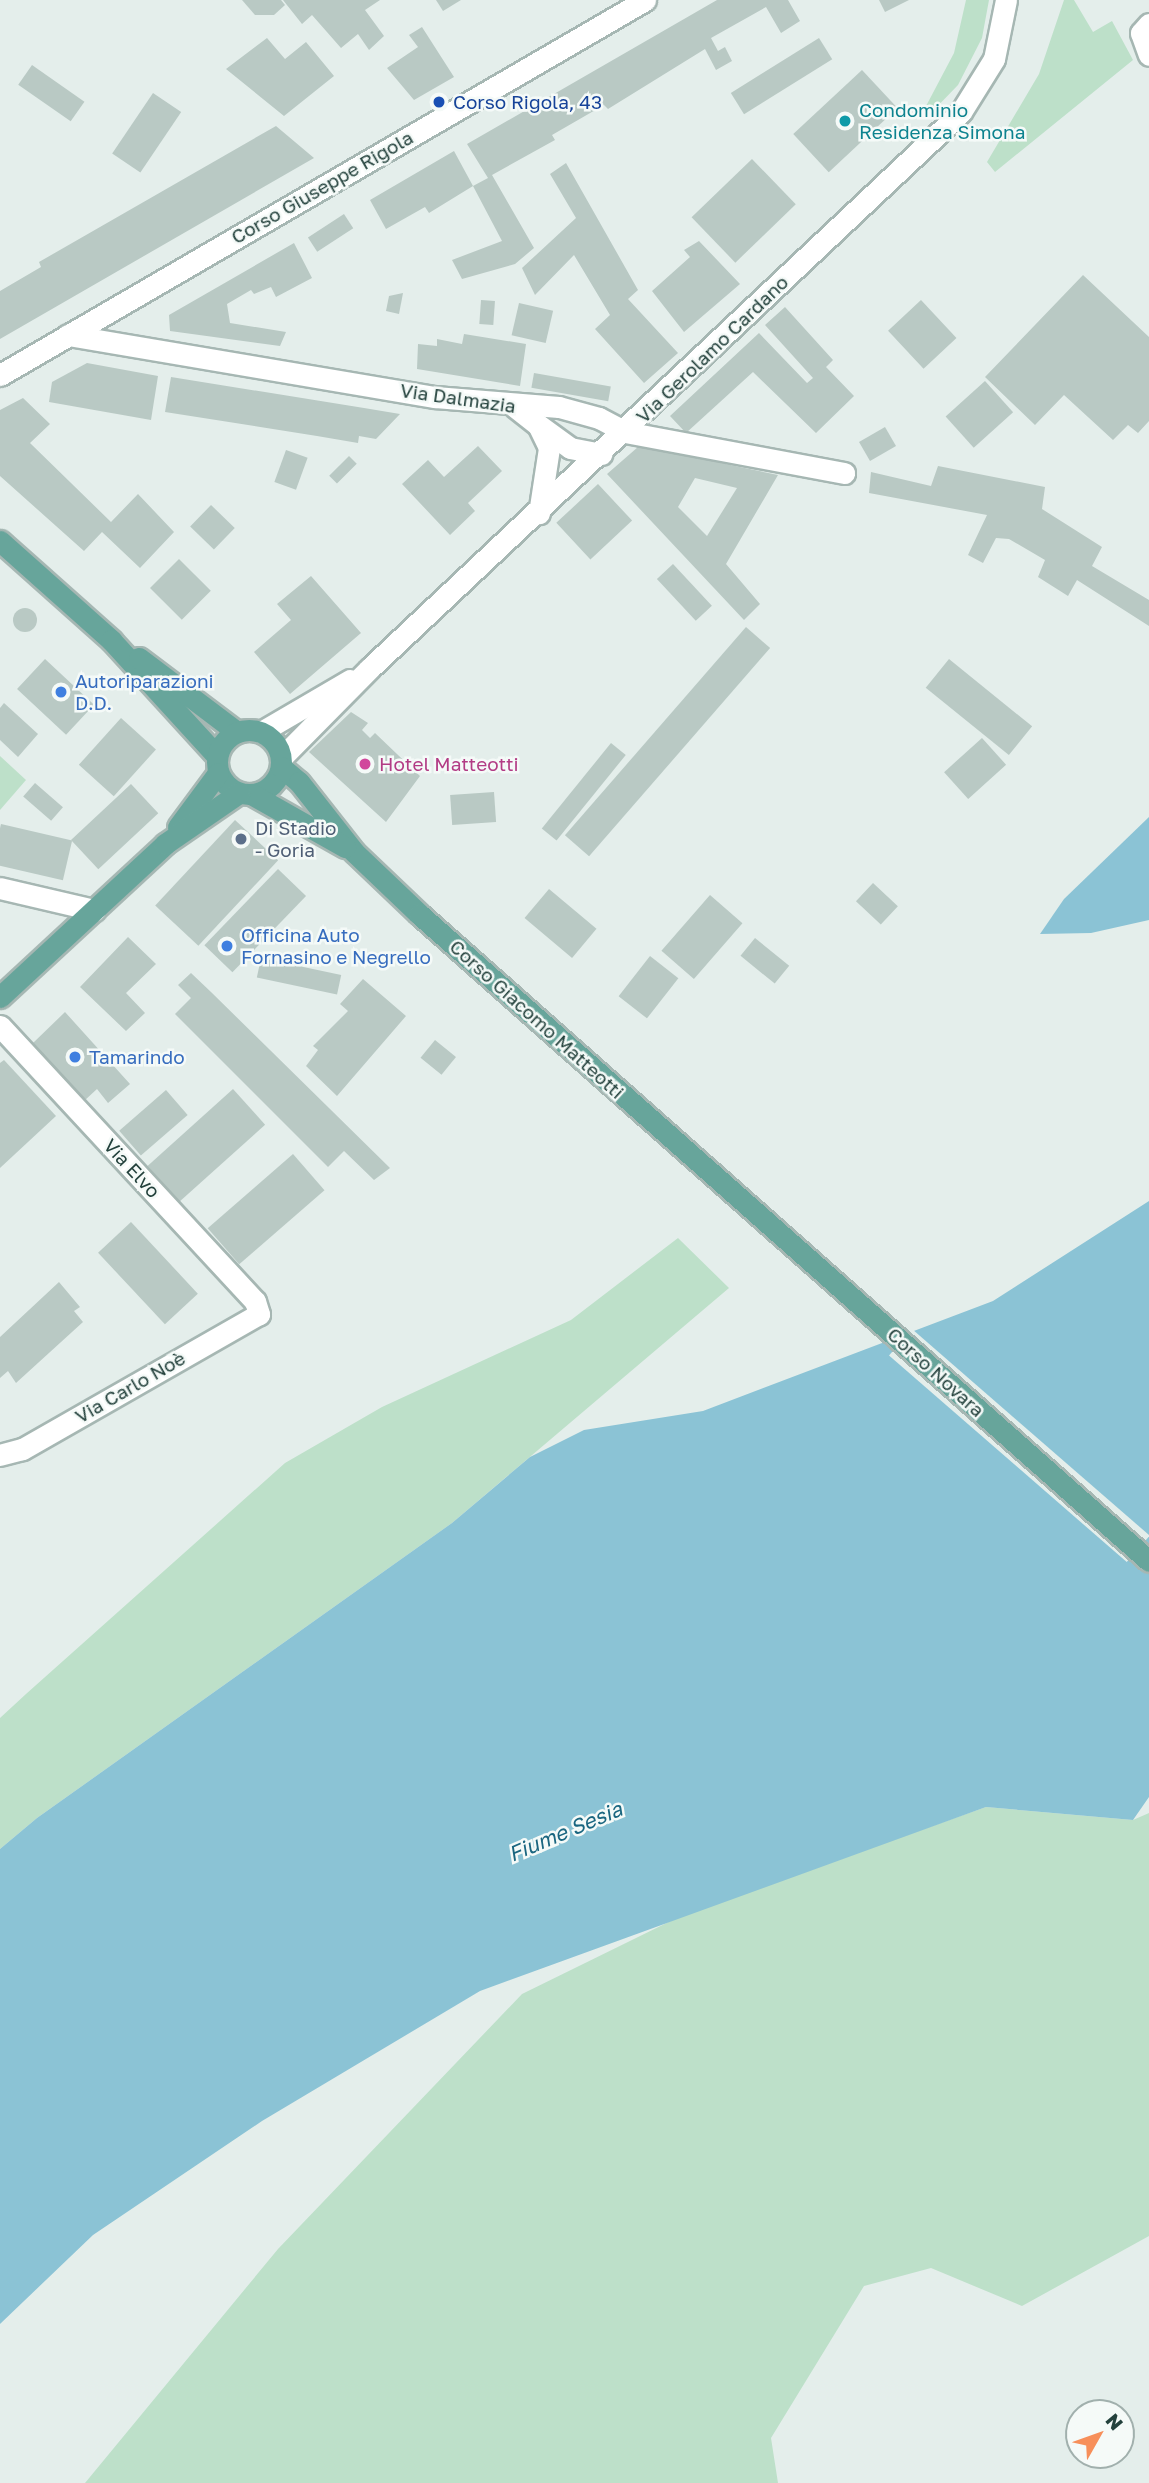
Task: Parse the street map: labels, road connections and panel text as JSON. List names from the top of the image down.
{
  "streets": {
    "main road": ["Corso Giacomo Matteotti", "Corso Novara"],
    "street": [
      "Corso Giuseppe Rigola",
      "Via Gerolamo Cardano",
      "Via Dalmazia",
      "Via Elvo",
      "Via Carlo Noè"
    ]
  },
  "crossings": [
    ["Corso Giuseppe Rigola", "Via Dalmazia"],
    ["Via Gerolamo Cardano", "Via Dalmazia"],
    ["Via Gerolamo Cardano", "Corso Giacomo Matteotti"],
    ["Corso Giacomo Matteotti", "Corso Novara"],
    ["Via Elvo", "Via Carlo Noè"]
  ],
  "water": ["Fiume Sesia"],
  "places": [
    "Corso Rigola, 43",
    "Condominio Residenza Simona",
    "Autoriparazioni D.D.",
    "Hotel Matteotti",
    "Di Stadio - Goria",
    "Officina Auto Fornasino e Negrello",
    "Tamarindo"
  ],
  "north": "top right"
}
